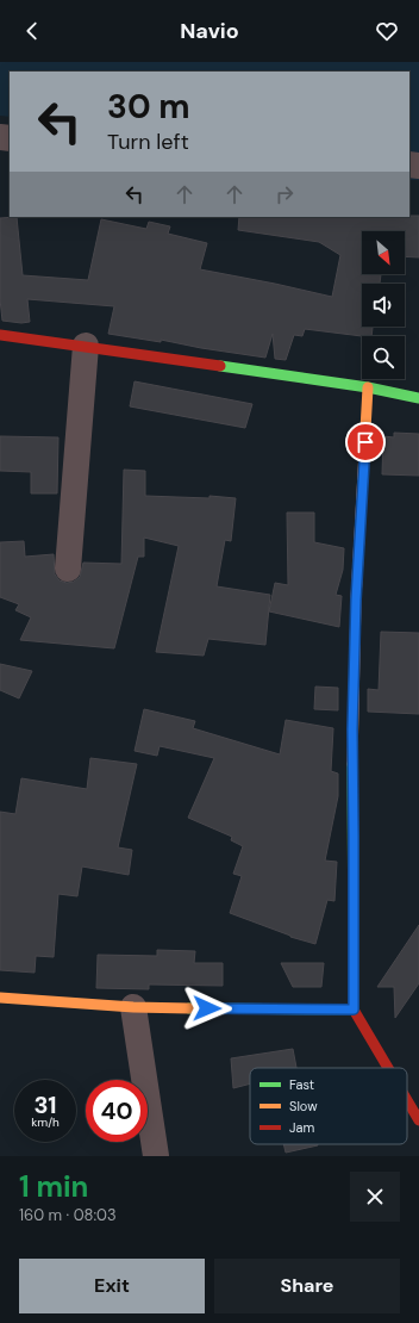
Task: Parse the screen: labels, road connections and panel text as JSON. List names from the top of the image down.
{
  "legend": ["Fast", "Slow", "Jam"],
  "north": "bottom right",
  "page": {
    "header": "Navio",
    "turn": ["30 m", "Turn left"],
    "speed": "31 km/h",
    "limit": "40",
    "heading": ["1 min", "160 m · 08:03"],
    "buttons": ["Exit", "Share"]
  }
}
